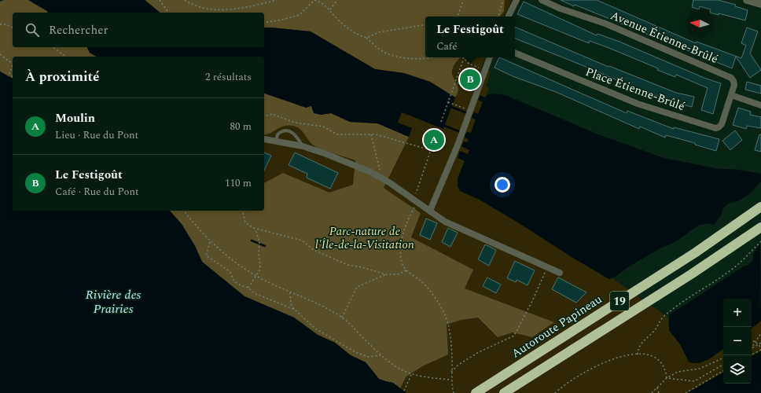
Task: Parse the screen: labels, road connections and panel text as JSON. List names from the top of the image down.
{
  "streets": {
    "highway": ["19", "Autoroute Papineau"],
    "street": ["Avenue Étienne-Brûlé", "Place Étienne-Brûlé"]
  },
  "crossings": [
    ["Avenue Étienne-Brûlé", "Place Étienne-Brûlé"]
  ],
  "water": ["Rivière des Prairies"],
  "parks": ["Parc-nature de l'Île-de-la-Visitation"],
  "north": "left",
  "page": {
    "search": "Rechercher",
    "popup": ["Le Festigoût", "Café"],
    "heading": ["À proximité", "2 résultats"],
    "pins": ["B", "A"],
    "list": [
      {
        "mark": "A",
        "name": "Moulin",
        "note": "Lieu · Rue du Pont",
        "value": "80 m"
      },
      {
        "mark": "B",
        "name": "Le Festigoût",
        "note": "Café · Rue du Pont",
        "value": "110 m"
      }
    ],
    "map_buttons": ["+", "−"]
  }
}
